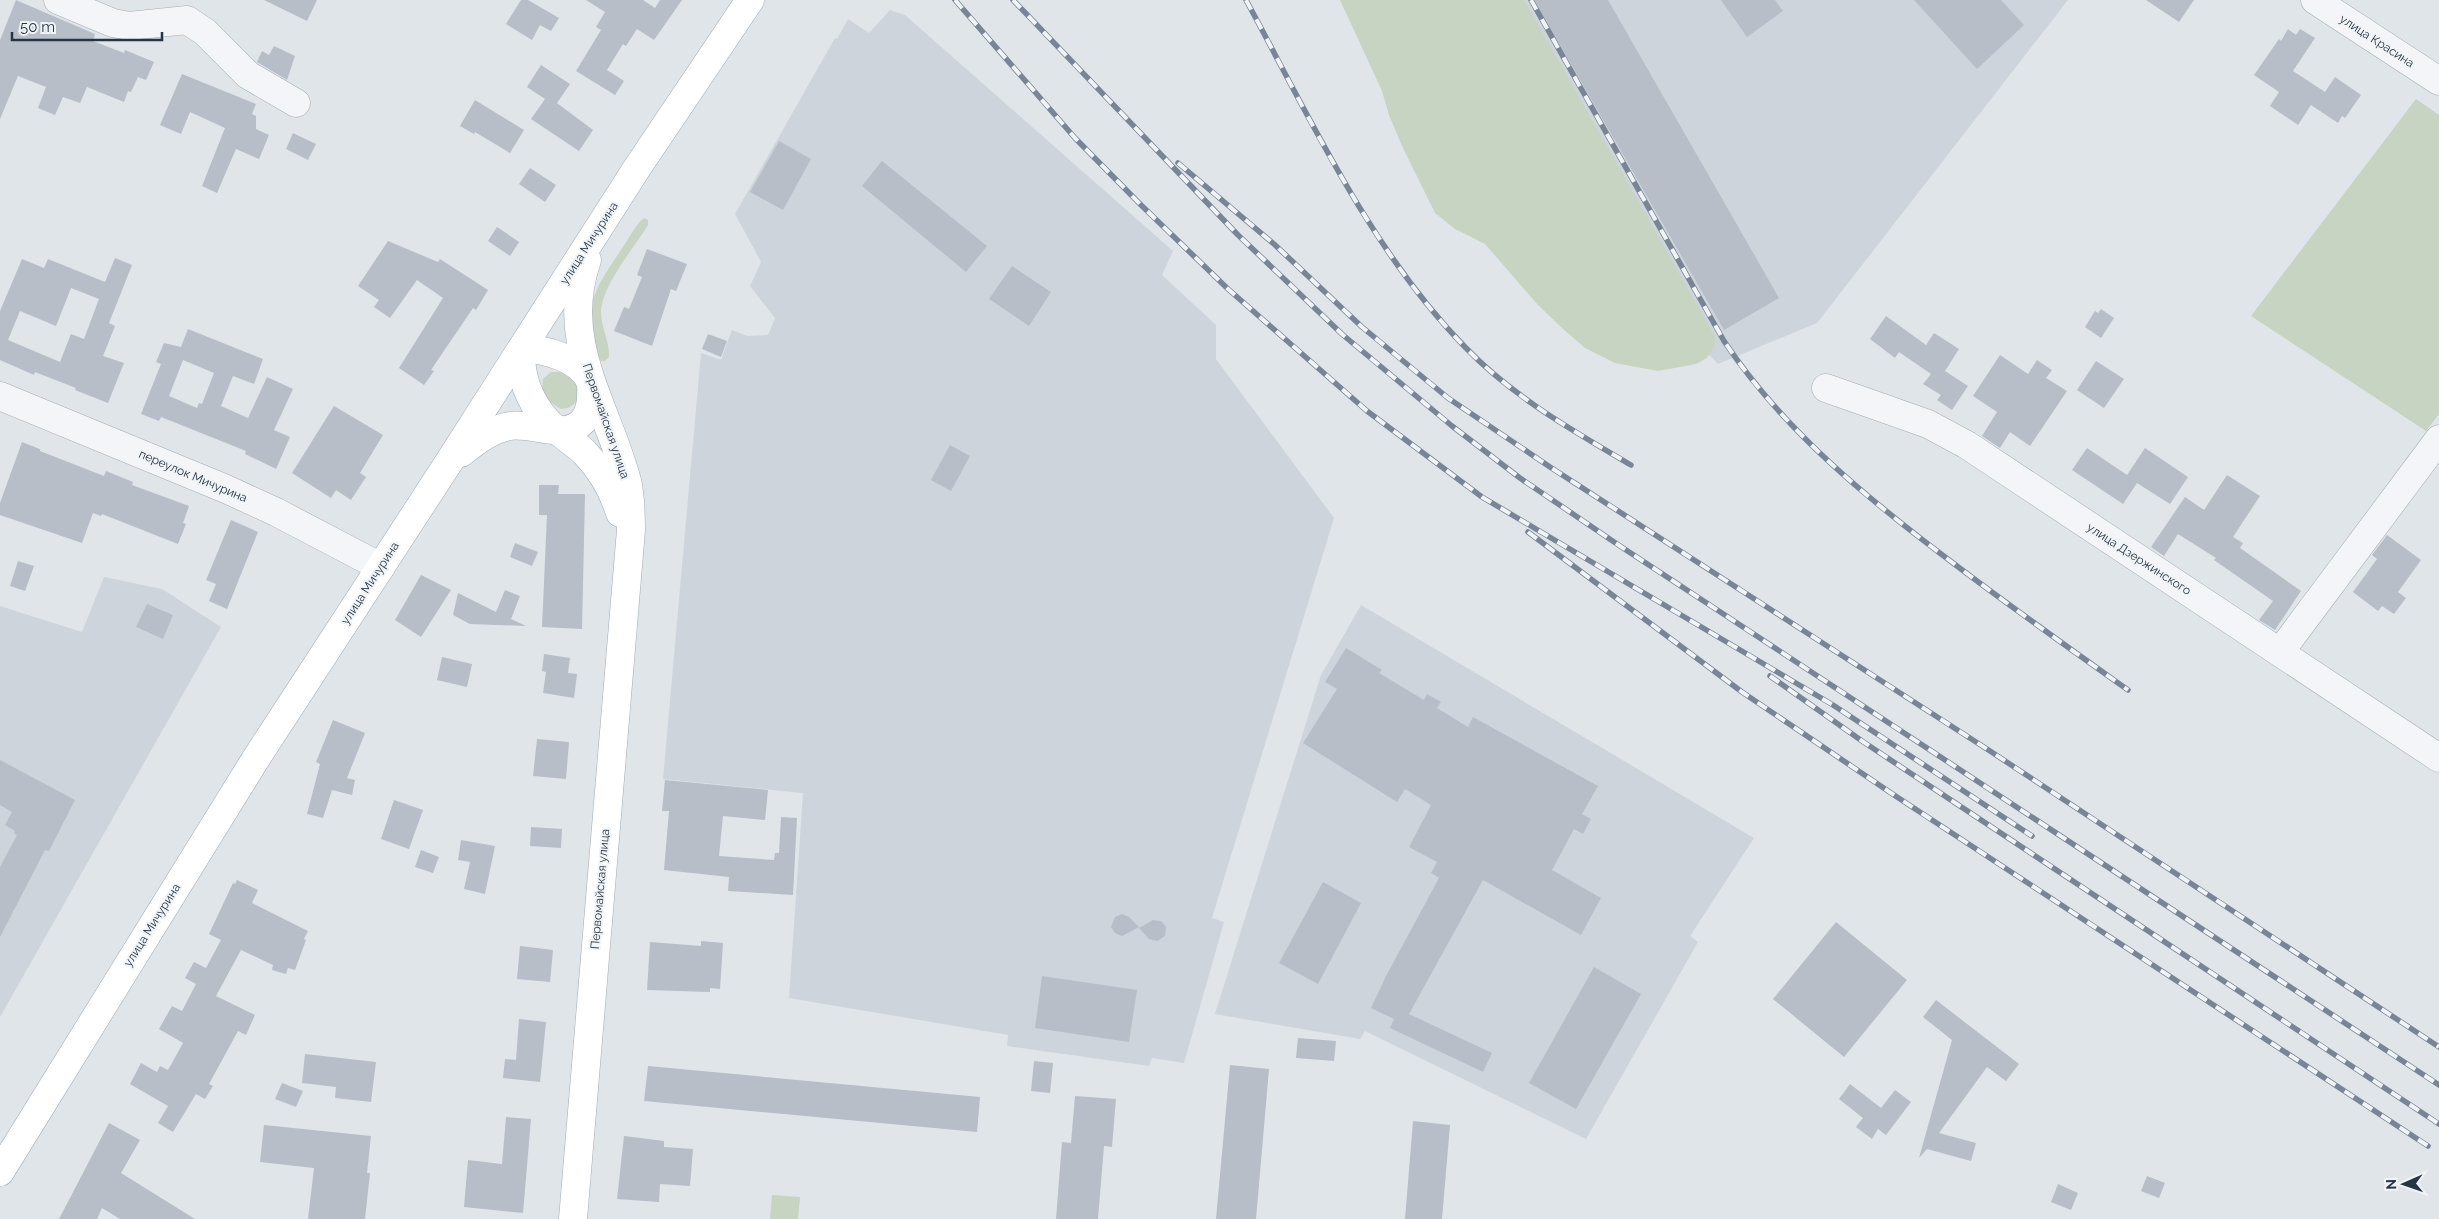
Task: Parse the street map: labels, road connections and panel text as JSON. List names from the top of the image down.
{
  "streets": {
    "main road": ["улица Мичурина", "Первомайская улица"],
    "street": ["улица Красина", "переулок Мичурина", "улица Дзержинского"]
  },
  "crossings": [
    ["улица Мичурина", "Первомайская улица"],
    ["улица Мичурина", "переулок Мичурина"]
  ],
  "scale_bar": "50 m",
  "north": "left"
}
